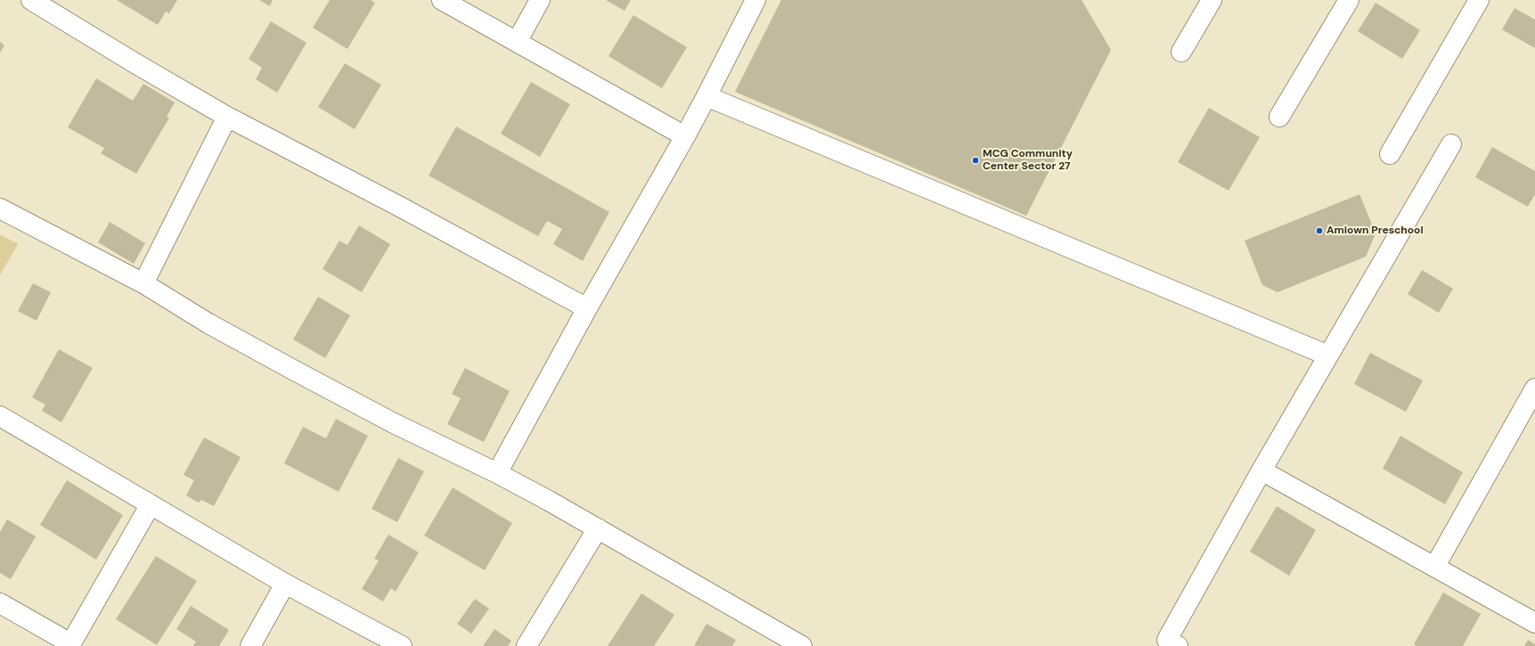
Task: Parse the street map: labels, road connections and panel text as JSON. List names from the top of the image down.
{
  "places": ["MCG Community Center Sector 27", "Amiown Preschool"]
}
